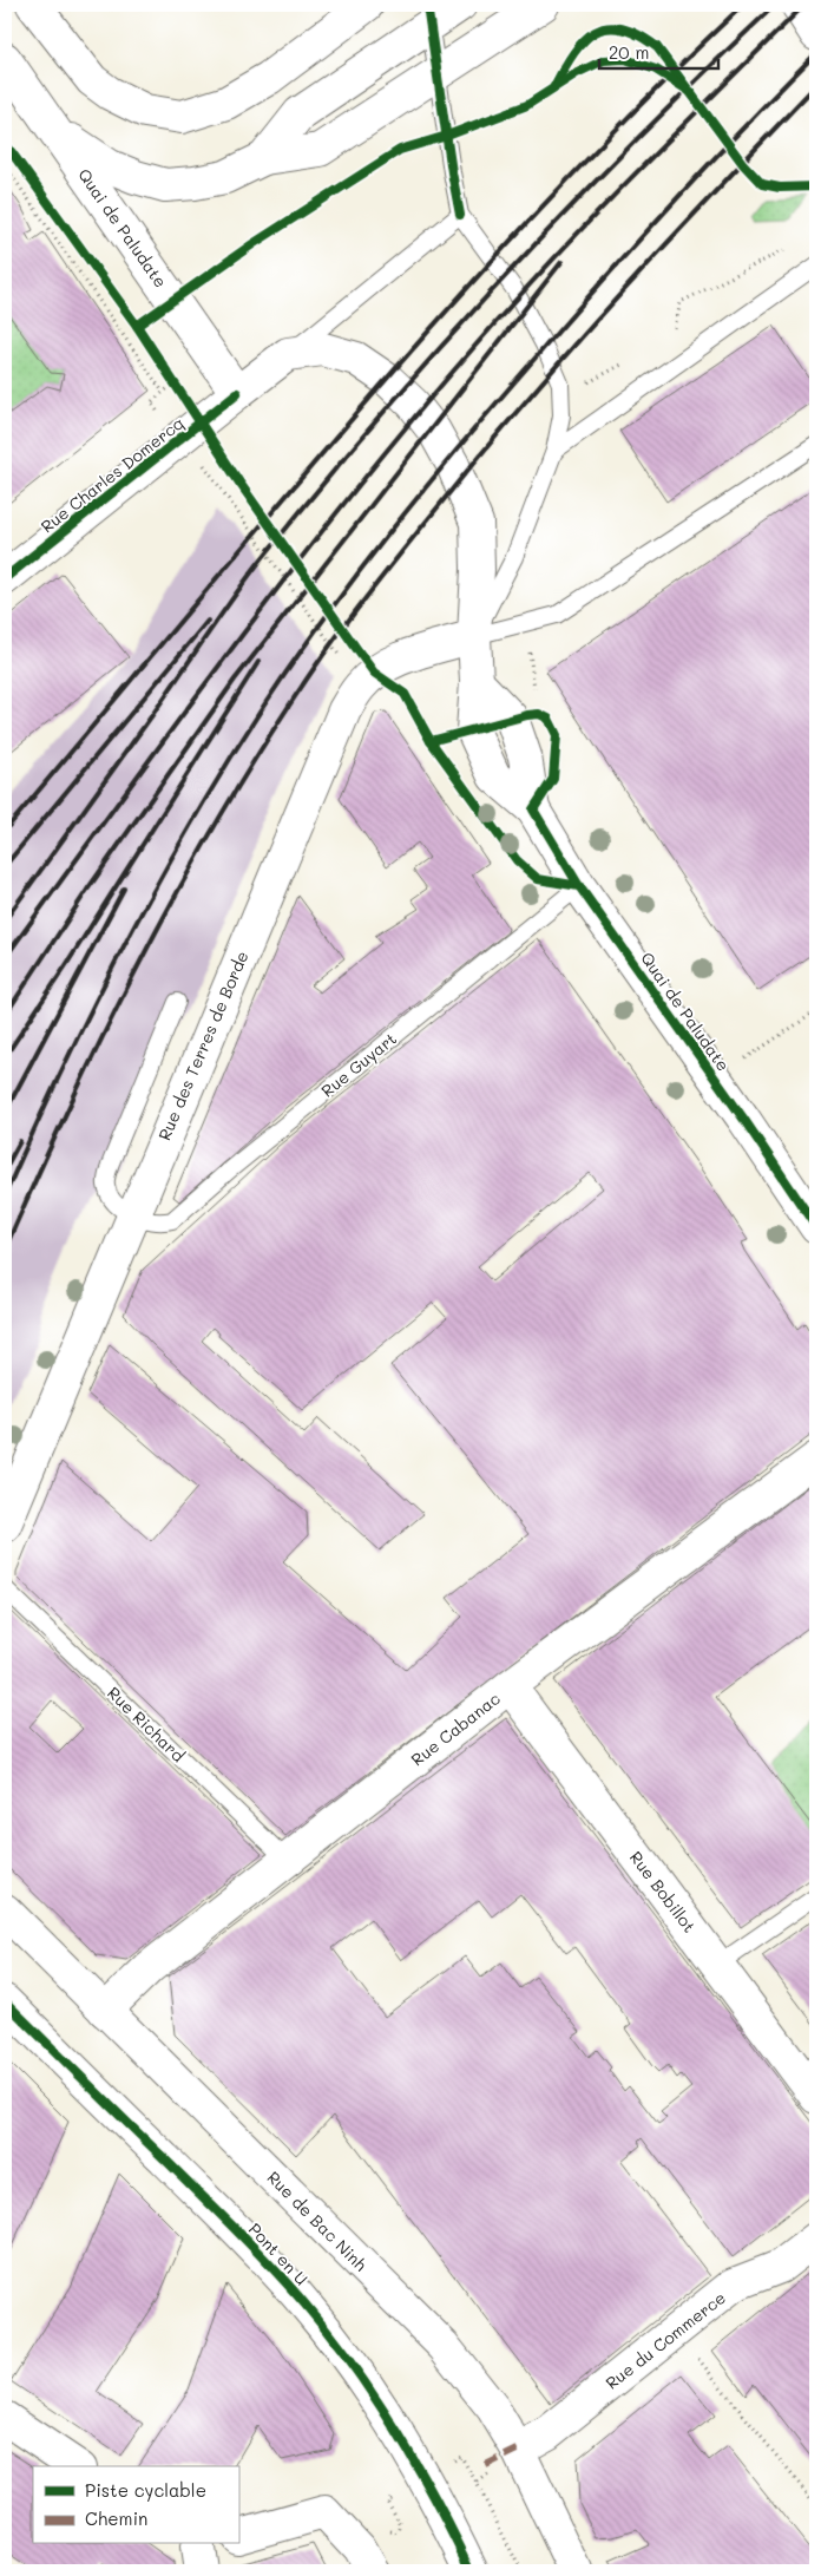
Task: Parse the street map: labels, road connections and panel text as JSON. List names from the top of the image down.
{
  "streets": {
    "street": [
      "Quai de Paludate",
      "Rue Charles Domercq",
      "Rue des Terres de Borde",
      "Rue Cabanac",
      "Rue Bobillot",
      "Rue de Bac Ninh",
      "Pont en U",
      "Rue du Commerce"
    ],
    "lane": ["Rue Guyart", "Rue Richard"]
  },
  "crossings": [
    ["Quai de Paludate", "Rue Charles Domercq"],
    ["Quai de Paludate", "Rue des Terres de Borde"],
    ["Quai de Paludate", "Rue Guyart"],
    ["Rue des Terres de Borde", "Rue Guyart"],
    ["Rue Richard", "Rue Cabanac"],
    ["Rue Cabanac", "Rue Bobillot"],
    ["Rue Cabanac", "Rue de Bac Ninh"],
    ["Rue de Bac Ninh", "Rue du Commerce"]
  ],
  "legend": ["Piste cyclable", "Chemin"],
  "scale_bar": "20 m"
}
